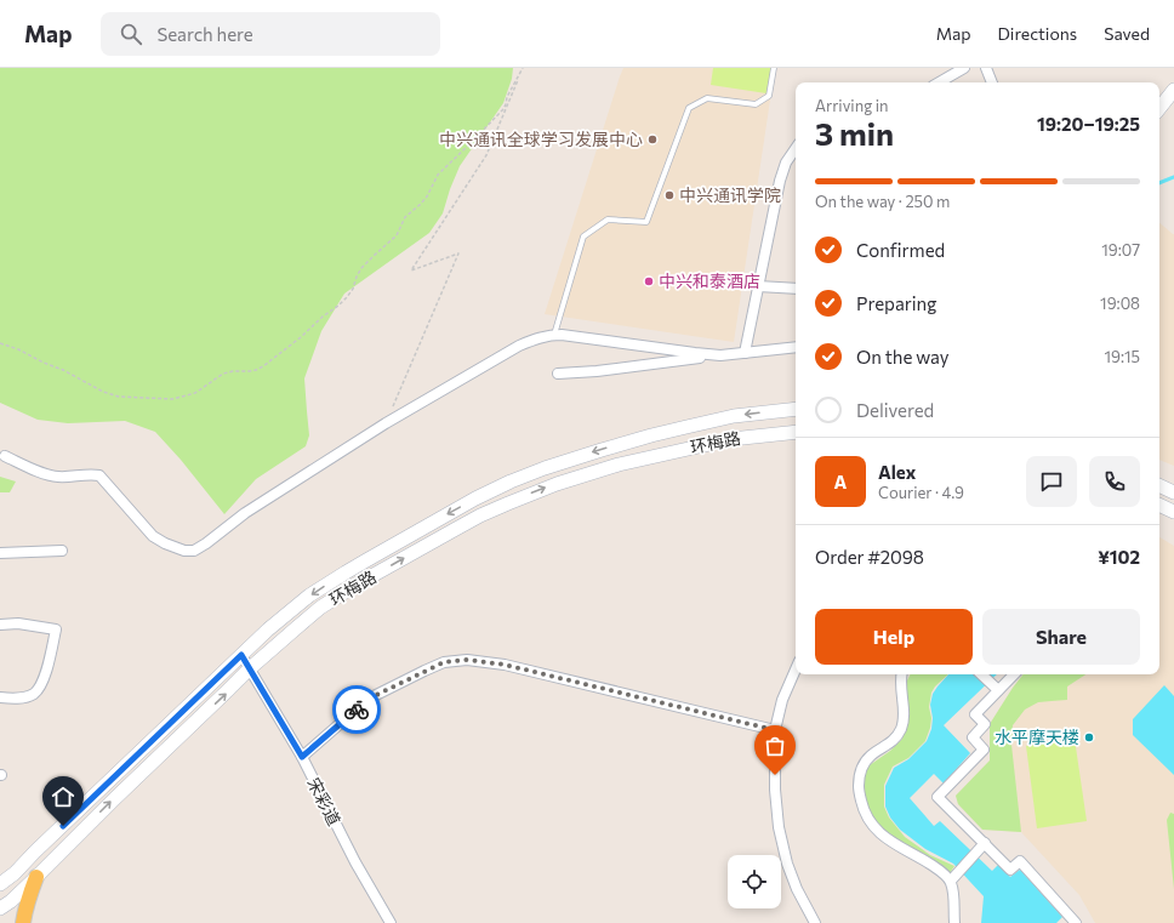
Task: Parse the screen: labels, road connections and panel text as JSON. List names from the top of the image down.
{
  "streets": {
    "main road": ["环梅路"],
    "street": ["宋彩道"]
  },
  "crossings": [
    ["环梅路", "宋彩道"]
  ],
  "places": [
    "中兴通讯全球学习发展中心",
    "中兴通讯学院",
    "中兴和泰酒店",
    "水平摩天楼"
  ],
  "page": {
    "header": "Map",
    "search": "Search here",
    "nav": ["Map", "Directions", "Saved"],
    "heading": ["3 min", "Arriving in", "19:20–19:25"],
    "panel": [
      "Alex",
      "Courier · 4.9",
      "Order #2098",
      "¥102"
    ],
    "bar": "On the way · 250 m",
    "list": [
      ["Confirmed", "19:07"],
      ["Preparing", "19:08"],
      ["On the way", "19:15"],
      "Delivered"
    ],
    "round": "A",
    "buttons": ["Help", "Share"]
  }
}
